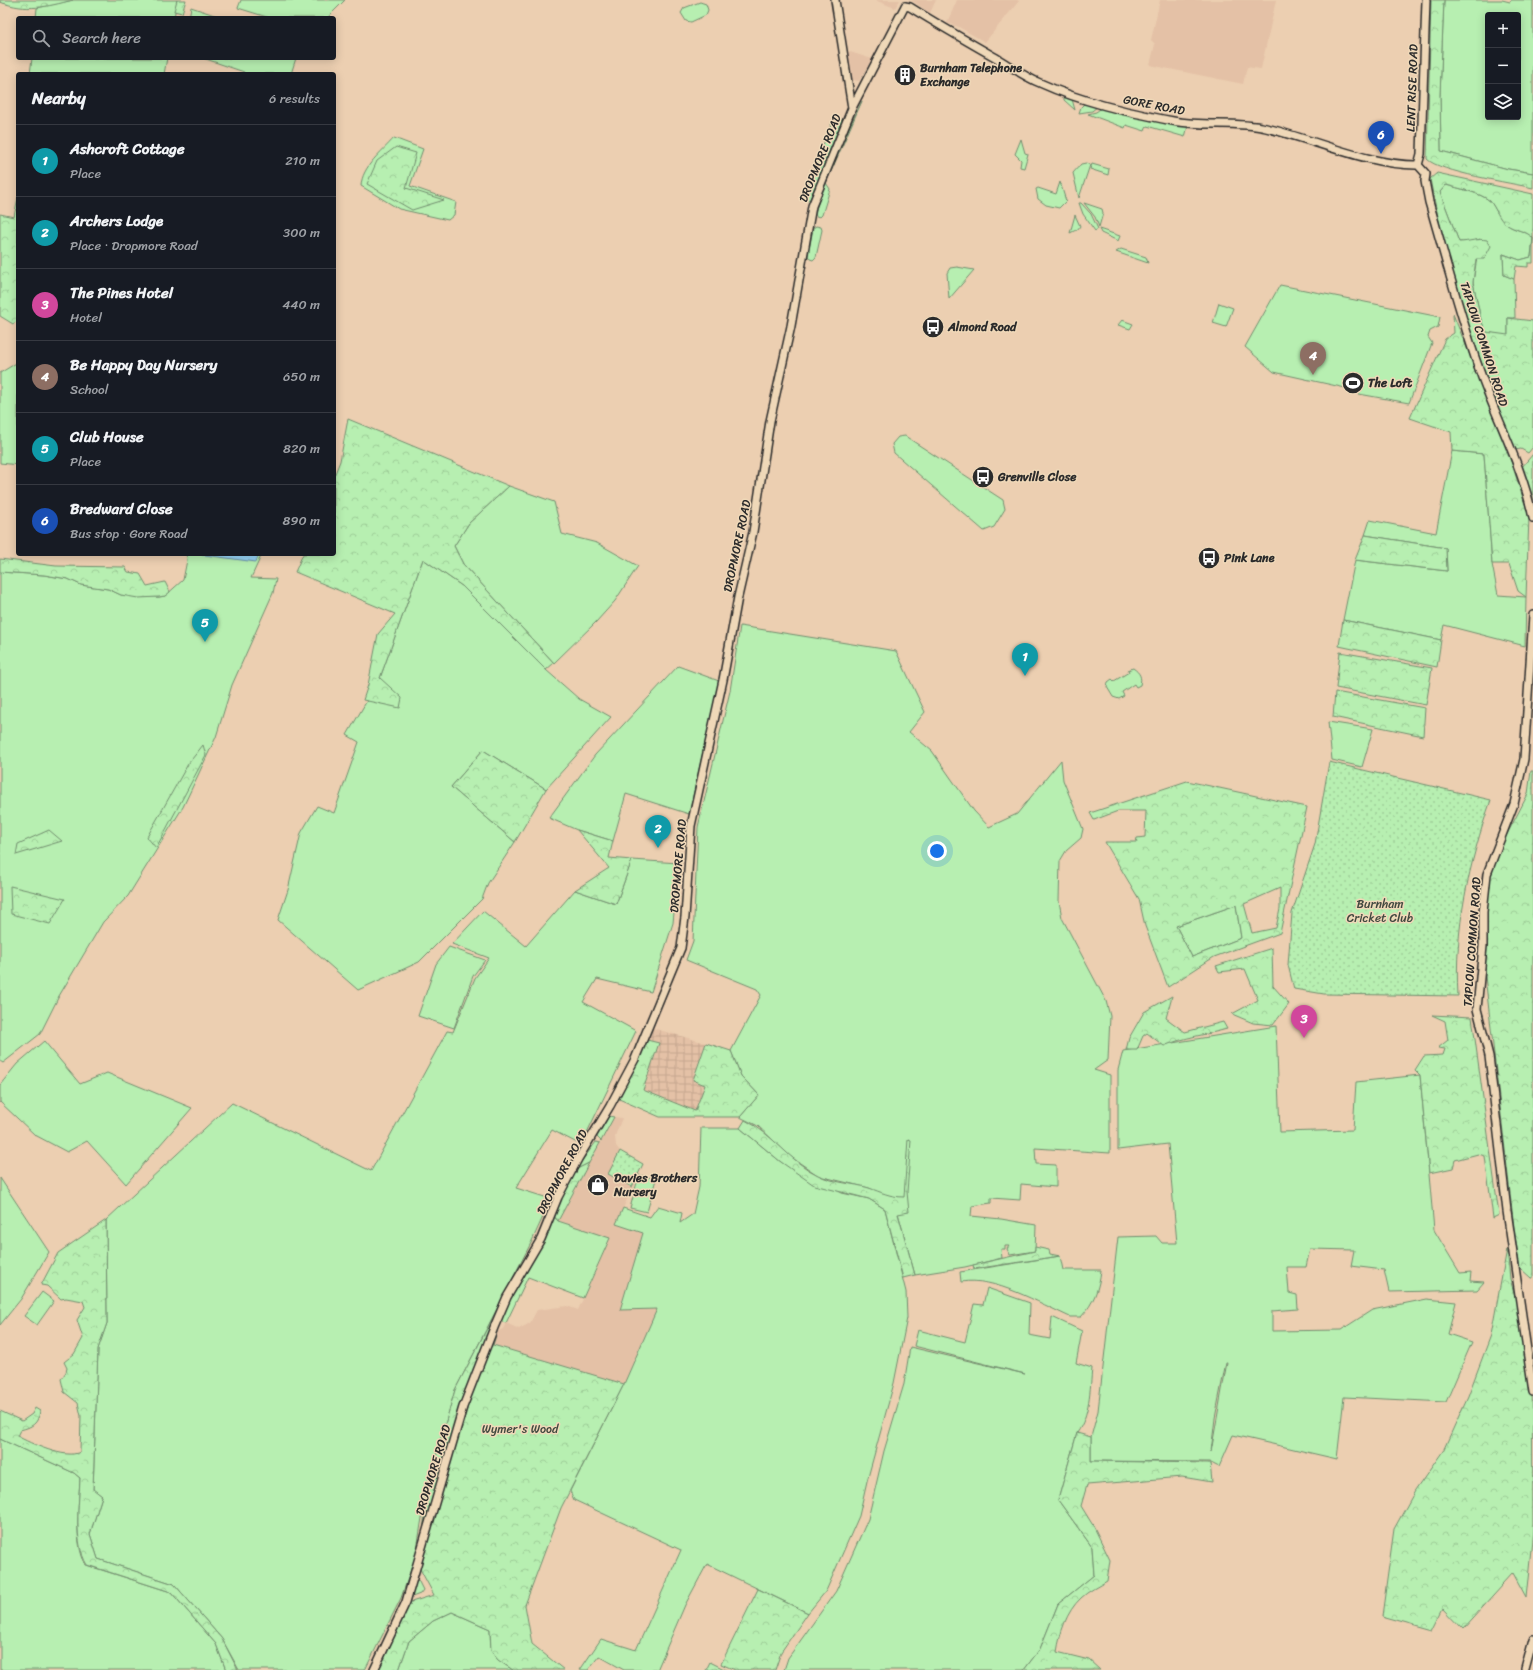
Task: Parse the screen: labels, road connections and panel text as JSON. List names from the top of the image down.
{
  "streets": {
    "street": [
      "LENT RISE ROAD",
      "GORE ROAD",
      "DROPMORE ROAD",
      "TAPLOW COMMON ROAD"
    ]
  },
  "crossings": [
    ["LENT RISE ROAD", "GORE ROAD"],
    ["LENT RISE ROAD", "TAPLOW COMMON ROAD"],
    ["GORE ROAD", "DROPMORE ROAD"],
    ["GORE ROAD", "TAPLOW COMMON ROAD"]
  ],
  "parks": ["Burnham Cricket Club", "Wymer's Wood"],
  "places": {
    "building": ["Burnham Telephone Exchange"],
    "bus stop": ["Almond Road", "Grenville Close", "Pink Lane"],
    "sports": ["The Loft"],
    "shop": ["Davies Brothers Nursery"]
  },
  "page": {
    "map_buttons": ["+", "−"],
    "search": "Search here",
    "heading": ["Nearby", "6 results"],
    "pins": [
      "6",
      "4",
      "5",
      "1",
      "2",
      "3"
    ],
    "list": [
      {
        "mark": "1",
        "name": "Ashcroft Cottage",
        "note": "Place",
        "value": "210 m"
      },
      {
        "mark": "2",
        "name": "Archers Lodge",
        "note": "Place · Dropmore Road",
        "value": "300 m"
      },
      {
        "mark": "3",
        "name": "The Pines Hotel",
        "note": "Hotel",
        "value": "440 m"
      },
      {
        "mark": "4",
        "name": "Be Happy Day Nursery",
        "note": "School",
        "value": "650 m"
      },
      {
        "mark": "5",
        "name": "Club House",
        "note": "Place",
        "value": "820 m"
      },
      {
        "mark": "6",
        "name": "Bredward Close",
        "note": "Bus stop · Gore Road",
        "value": "890 m"
      }
    ]
  }
}
